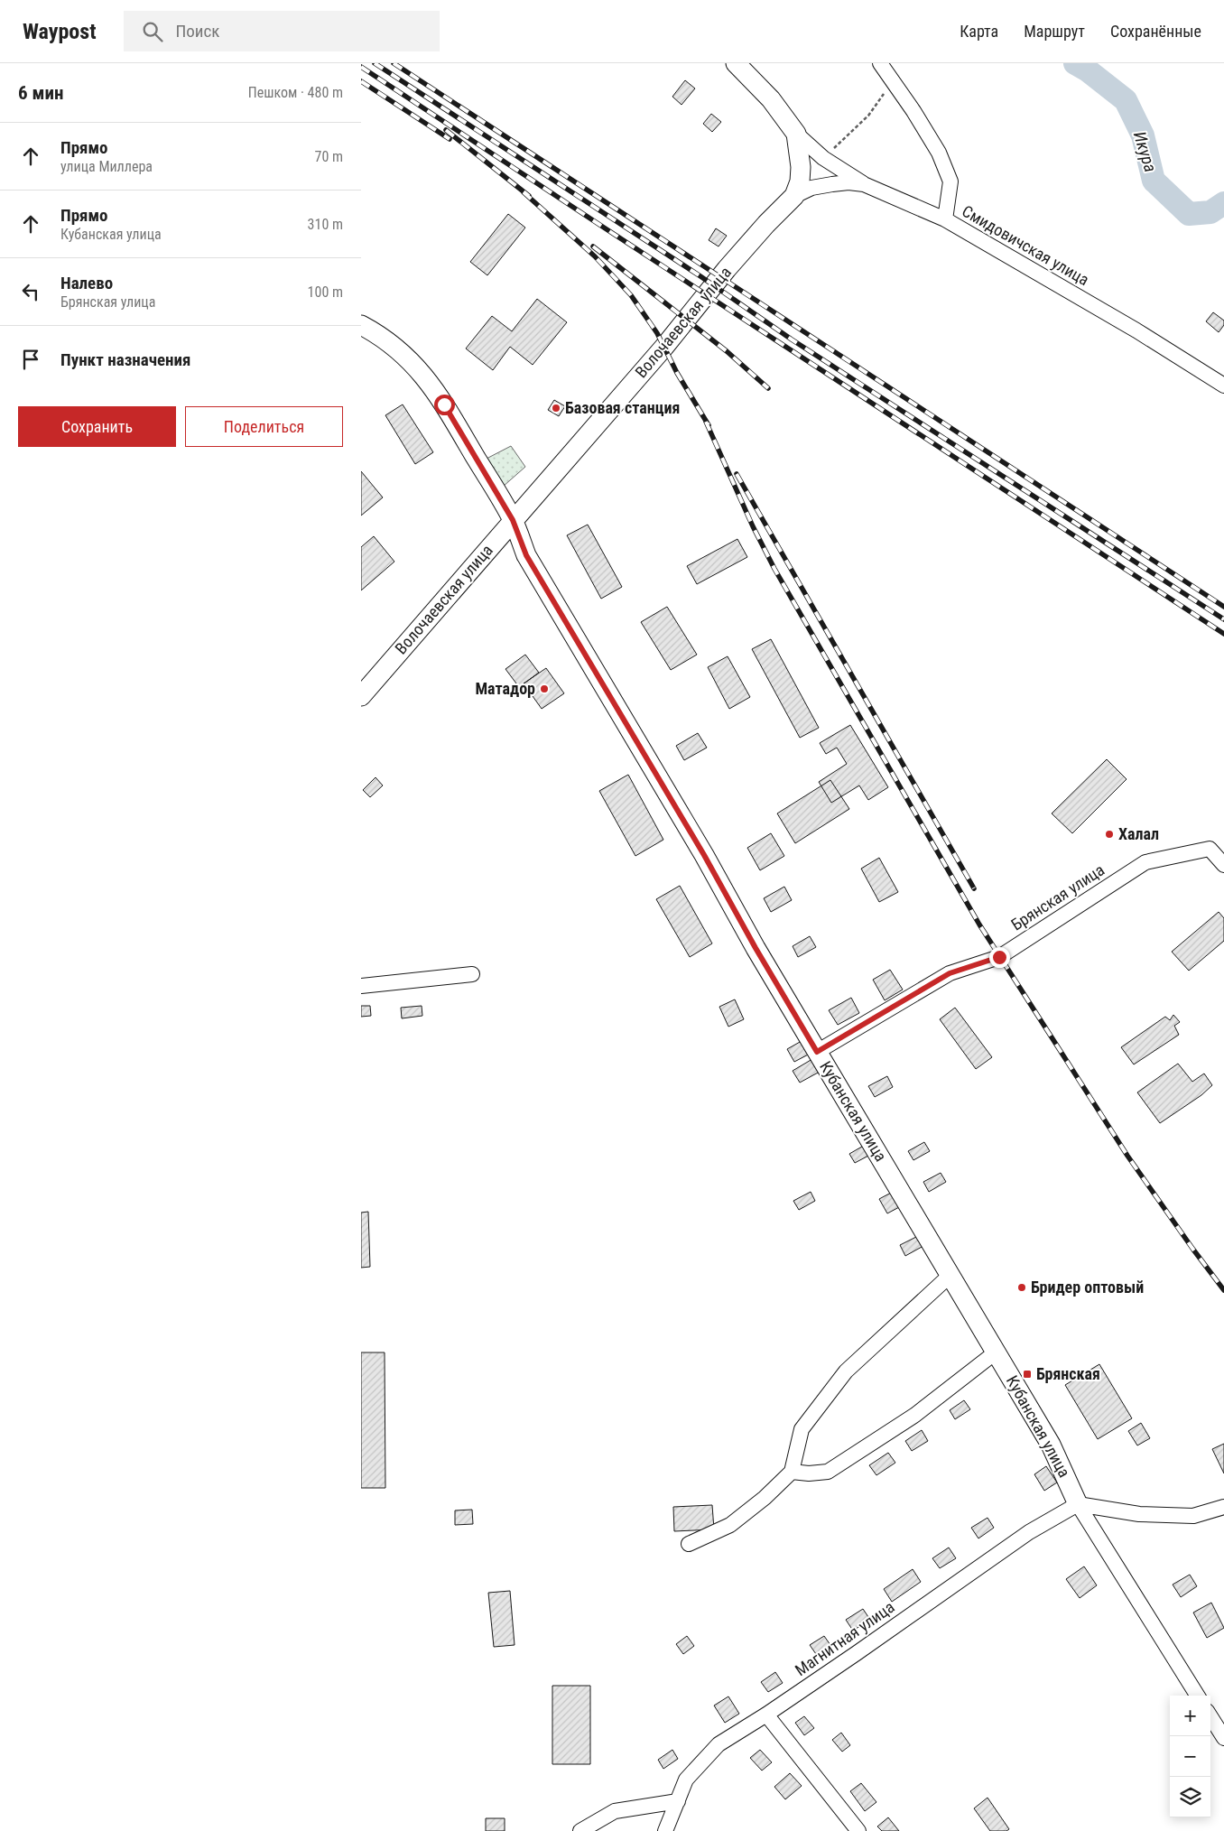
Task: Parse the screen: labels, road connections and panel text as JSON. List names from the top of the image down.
{
  "streets": {
    "main road": ["Волочаевская улица", "Кубанская улица"],
    "street": ["Смидовичская улица", "Брянская улица", "Магнитная улица"]
  },
  "crossings": [
    ["Смидовичская улица", "Волочаевская улица"],
    ["Волочаевская улица", "Кубанская улица"],
    ["Брянская улица", "Кубанская улица"],
    ["Кубанская улица", "Магнитная улица"]
  ],
  "water": ["Икура"],
  "places": {
    "other": [
      "Базовая станция",
      "Матадор",
      "Халал",
      "Бридер оптовый"
    ],
    "transit": ["Брянская"]
  },
  "page": {
    "header": "Waypost",
    "search": "Поиск",
    "nav": ["Карта", "Маршрут", "Сохранённые"],
    "heading": ["6 мин", "Пешком · 480 m"],
    "list": [
      ["Прямо", "улица Миллера", "70 m"],
      ["Прямо", "Кубанская улица", "310 m"],
      ["Налево", "Брянская улица", "100 m"],
      "Пункт назначения"
    ],
    "buttons": ["Сохранить", "Поделиться"],
    "map_buttons": ["+", "−"]
  }
}
